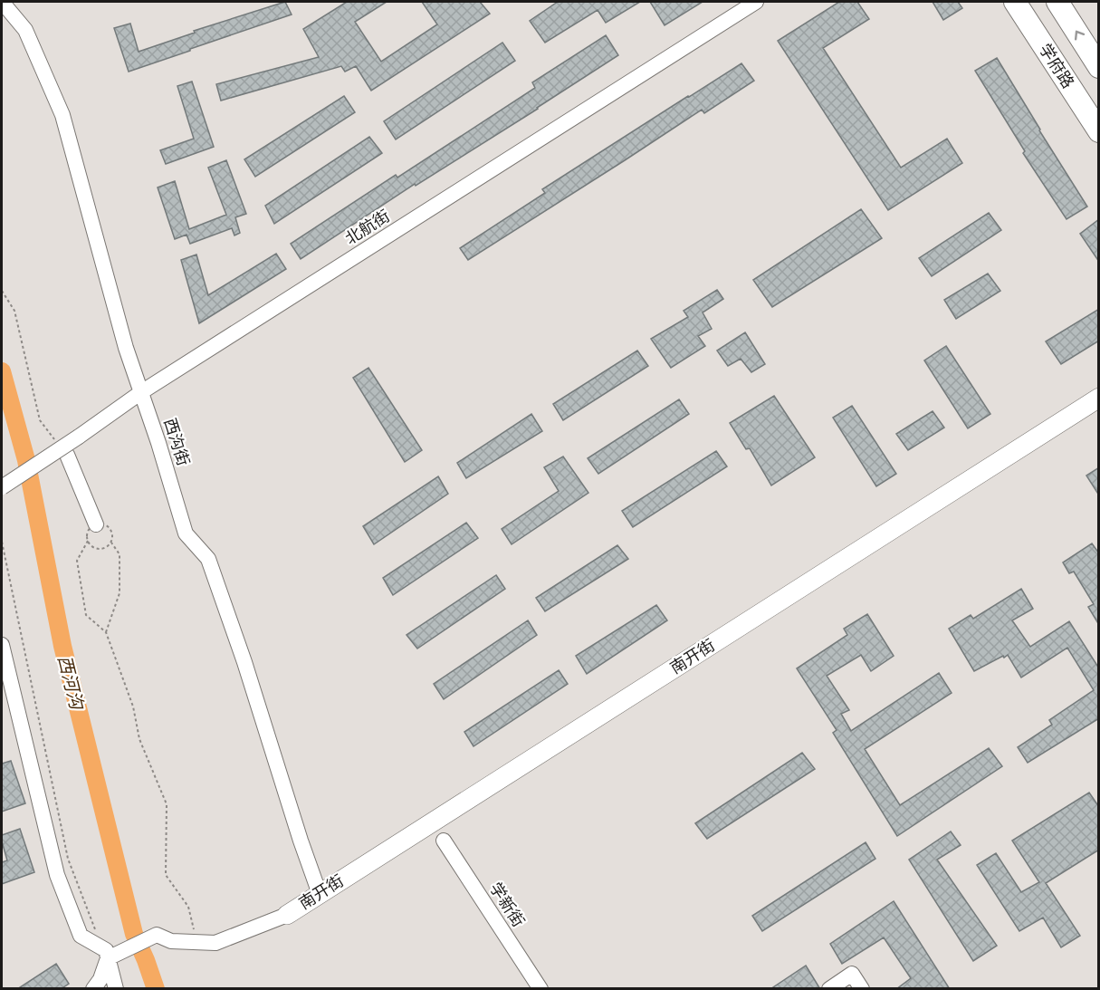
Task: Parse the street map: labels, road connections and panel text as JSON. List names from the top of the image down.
{
  "streets": {
    "highway": ["学府路"],
    "main road": ["南开街"],
    "street": ["北航街", "西沟街", "学新街"]
  },
  "crossings": [
    ["北航街", "西沟街"],
    ["西沟街", "南开街"]
  ],
  "water": ["西河沟"]
}
